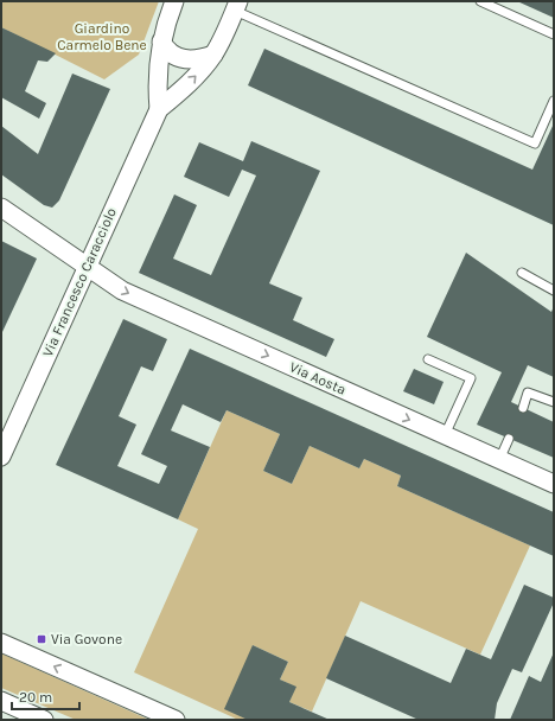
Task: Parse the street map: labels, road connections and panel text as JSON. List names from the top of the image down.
{
  "streets": {
    "street": ["Via Francesco Caracciolo", "Via Aosta"]
  },
  "crossings": [
    ["Via Francesco Caracciolo", "Via Aosta"]
  ],
  "one_way": ["Via Aosta"],
  "parks": ["Giardino Carmelo Bene"],
  "places": {
    "transit": ["Via Govone"]
  },
  "scale_bar": "20 m"
}
